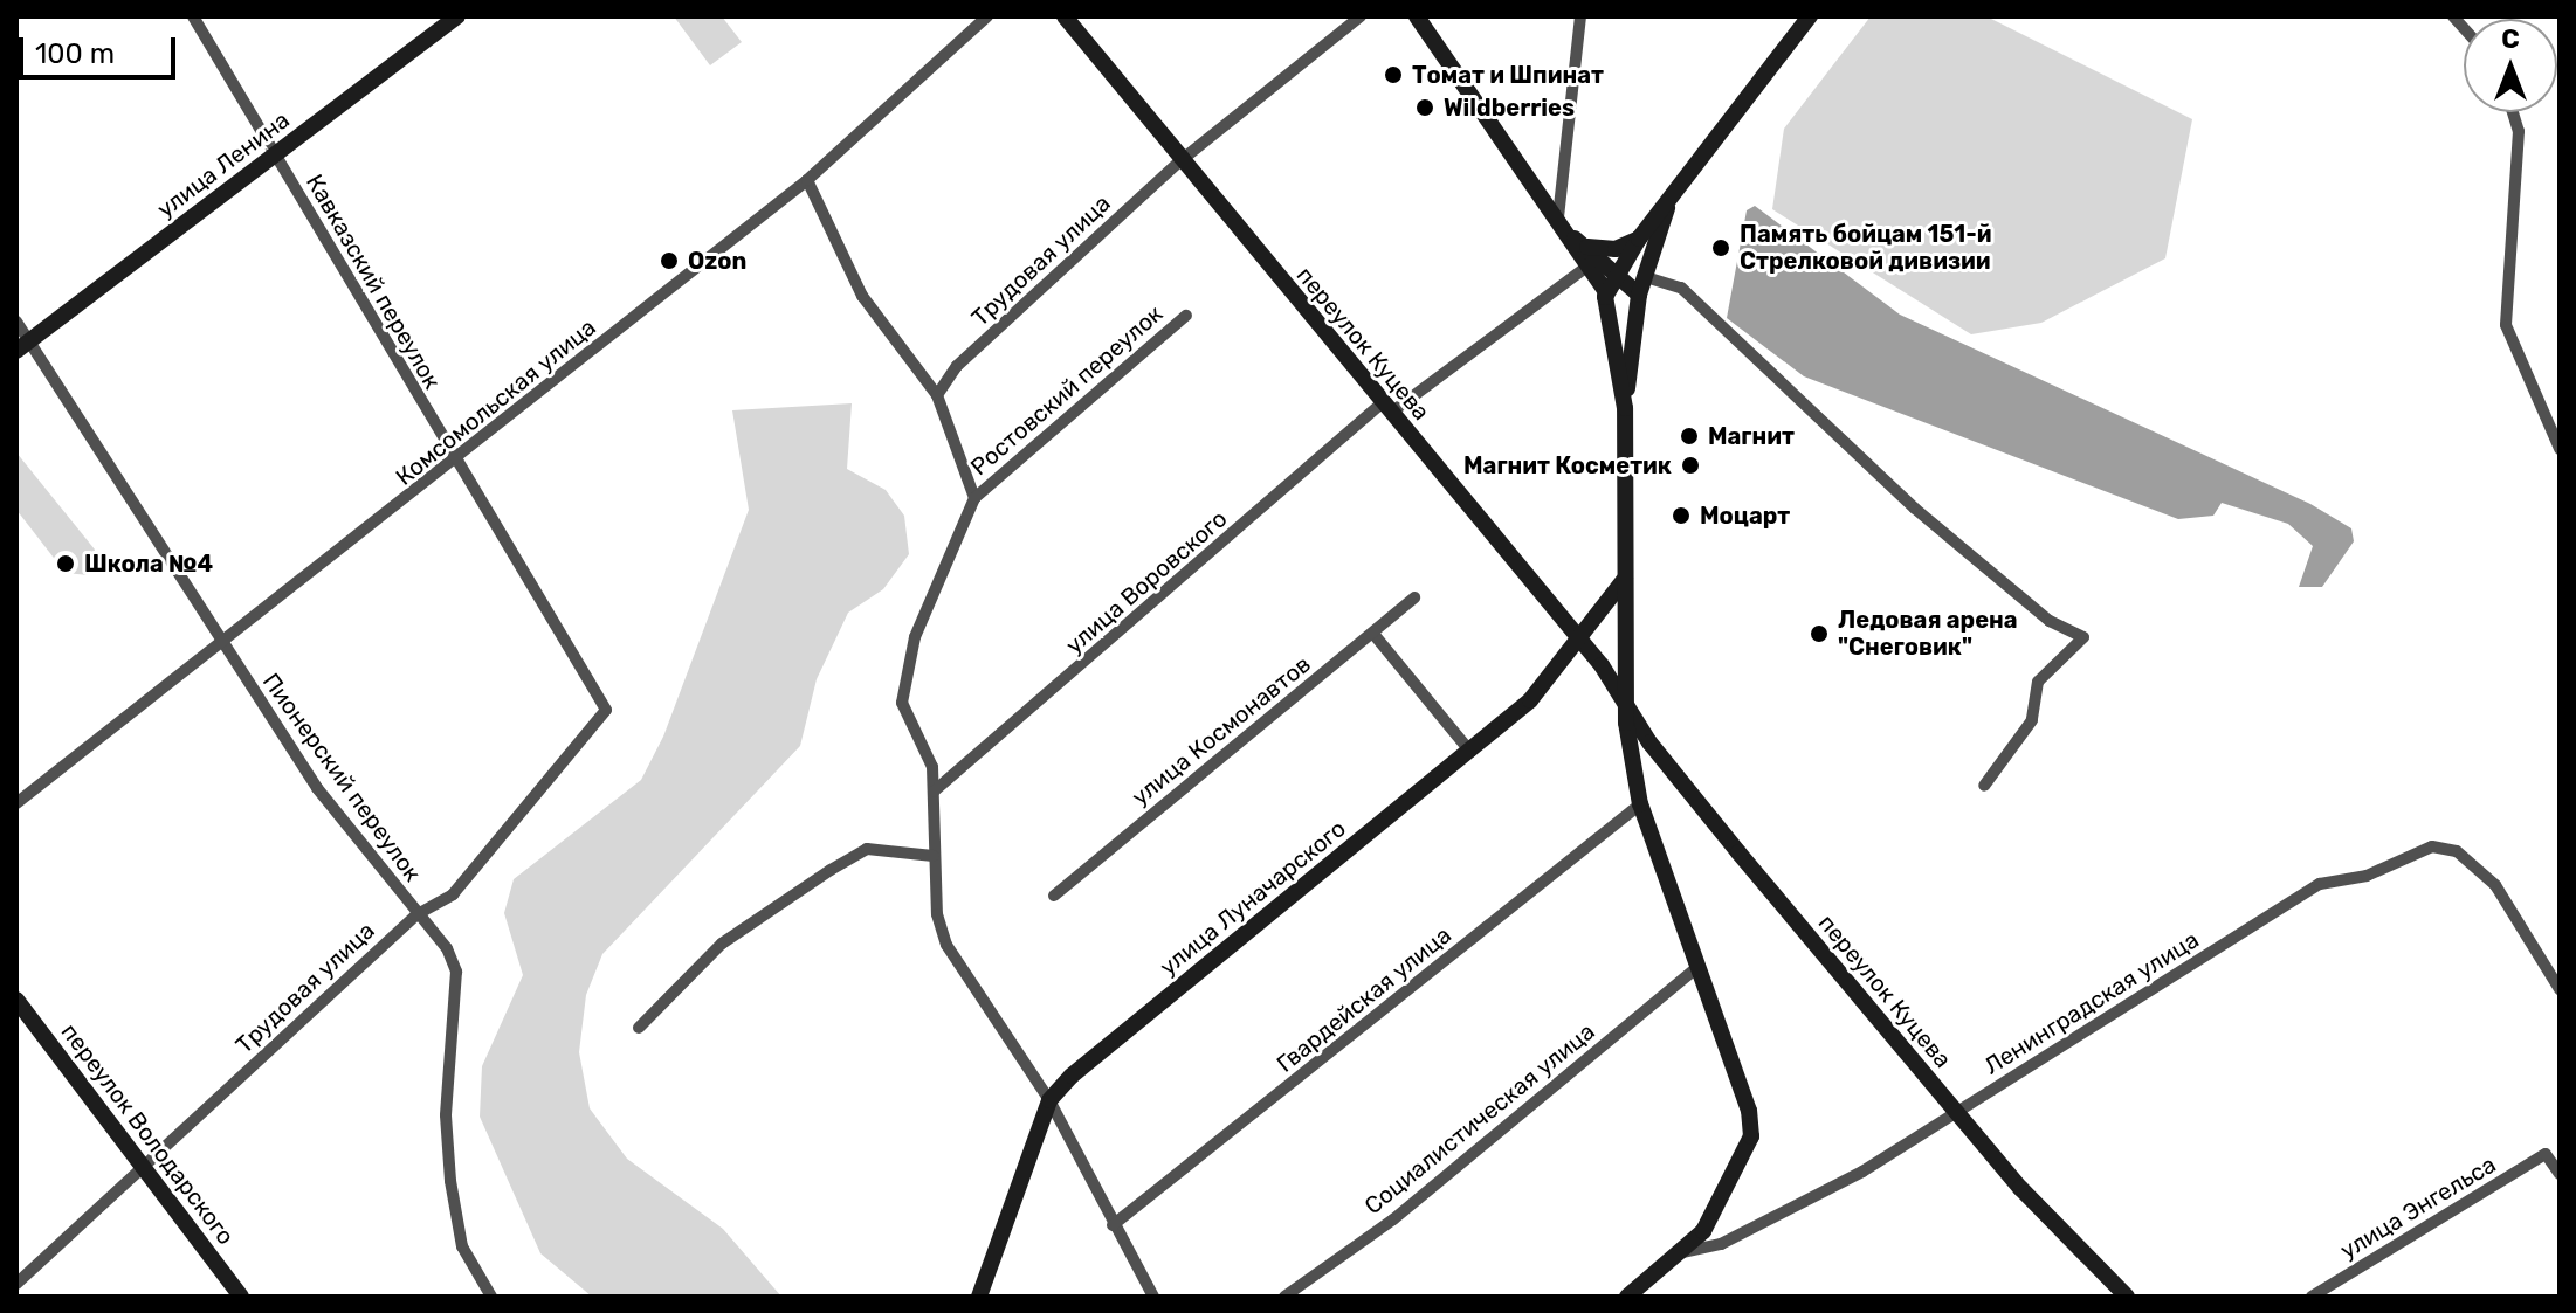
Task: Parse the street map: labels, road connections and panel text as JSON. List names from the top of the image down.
{
  "streets": {
    "street": [
      "улица Ленина",
      "Трудовая улица",
      "Кавказский переулок",
      "переулок Куцева",
      "Ростовский переулок",
      "Комсомольская улица",
      "улица Воровского",
      "улица Космонавтов",
      "Пионерский переулок",
      "улица Луначарского",
      "Гвардейская улица",
      "Ленинградская улица",
      "Социалистическая улица",
      "переулок Володарского",
      "улица Энгельса"
    ]
  },
  "crossings": [
    ["улица Ленина", "Кавказский переулок"],
    ["улица Ленина", "Пионерский переулок"],
    ["Трудовая улица", "Кавказский переулок"],
    ["Трудовая улица", "переулок Куцева"],
    ["Трудовая улица", "Ростовский переулок"],
    ["Трудовая улица", "Пионерский переулок"],
    ["Трудовая улица", "переулок Володарского"],
    ["Кавказский переулок", "Комсомольская улица"],
    ["переулок Куцева", "улица Воровского"],
    ["переулок Куцева", "улица Луначарского"],
    ["переулок Куцева", "Гвардейская улица"],
    ["переулок Куцева", "Ленинградская улица"],
    ["переулок Куцева", "Социалистическая улица"],
    ["Ростовский переулок", "Комсомольская улица"],
    ["Ростовский переулок", "улица Воровского"],
    ["Ростовский переулок", "улица Луначарского"],
    ["Ростовский переулок", "Гвардейская улица"],
    ["Комсомольская улица", "Пионерский переулок"]
  ],
  "places": [
    "Томат и Шпинат",
    "Wildberries",
    "Память бойцам 151-й Стрелковой дивизии",
    "Ozon",
    "Магнит",
    "Магнит Косметик",
    "Моцарт",
    "Школа №4",
    "Ледовая арена \"Снеговик\""
  ],
  "scale_bar": "100 m",
  "north": "top"
}
